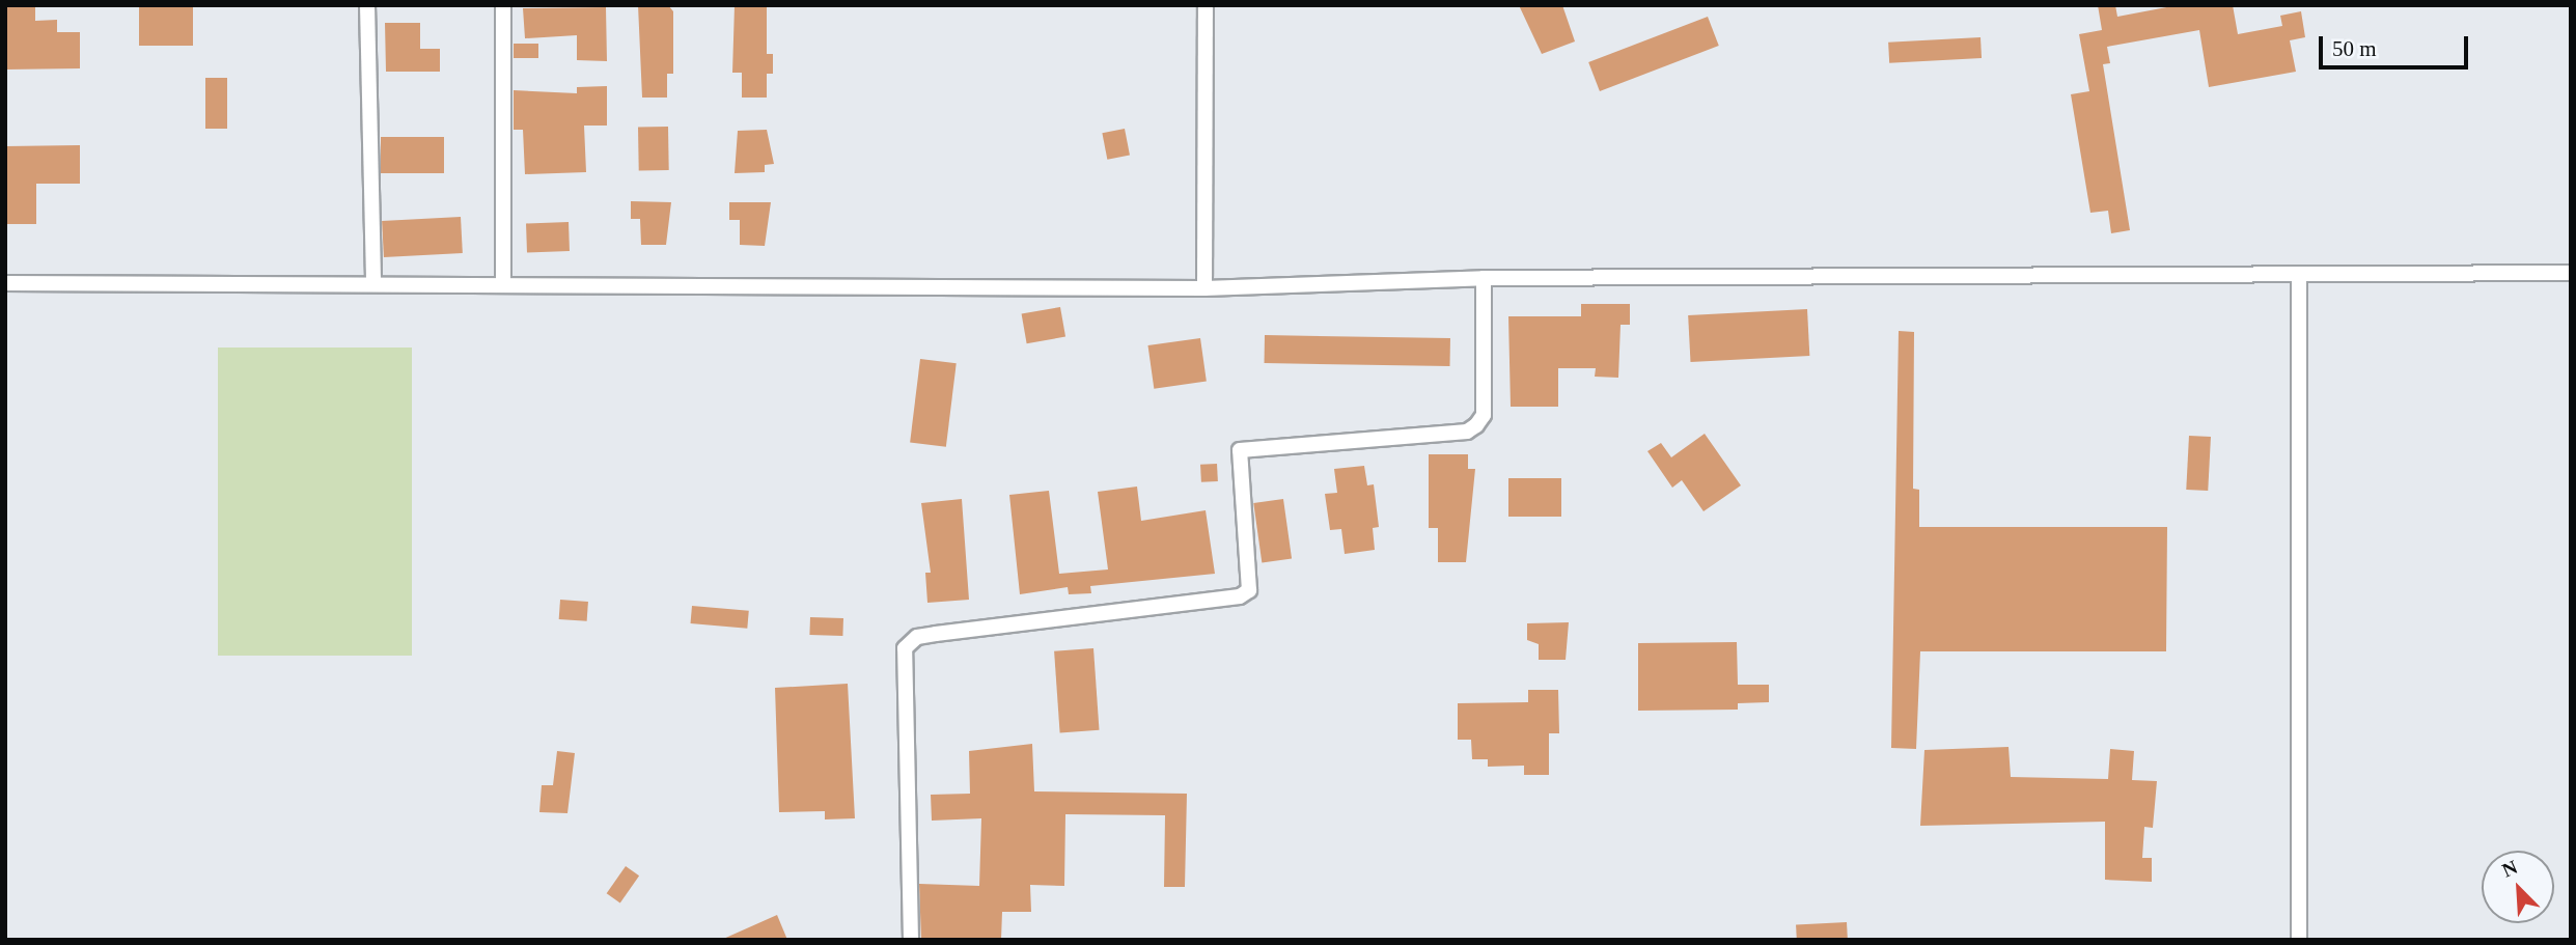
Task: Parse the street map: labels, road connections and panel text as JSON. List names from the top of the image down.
{
  "scale_bar": "50 m",
  "north": "top left"
}
